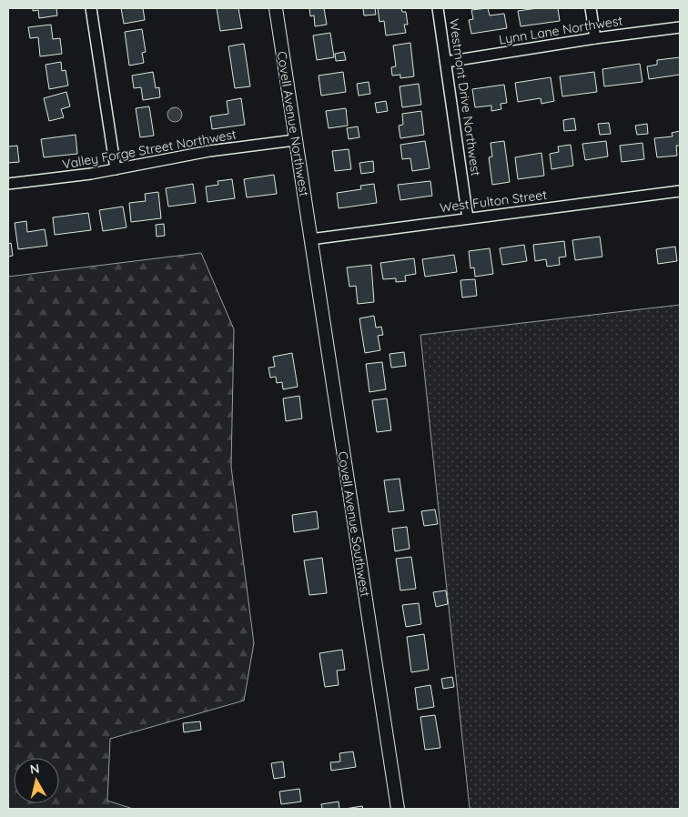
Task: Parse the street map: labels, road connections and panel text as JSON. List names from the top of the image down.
{
  "streets": {
    "street": [
      "Lynn Lane Northwest",
      "Westmont Drive Northwest",
      "Covell Avenue Northwest",
      "Valley Forge Street Northwest",
      "West Fulton Street",
      "Covell Avenue Southwest"
    ]
  },
  "crossings": [
    ["Lynn Lane Northwest", "Westmont Drive Northwest"],
    ["Westmont Drive Northwest", "West Fulton Street"],
    ["Covell Avenue Northwest", "Valley Forge Street Northwest"],
    ["Covell Avenue Northwest", "West Fulton Street"],
    ["Covell Avenue Northwest", "Covell Avenue Southwest"],
    ["West Fulton Street", "Covell Avenue Southwest"]
  ],
  "north": "top"
}
